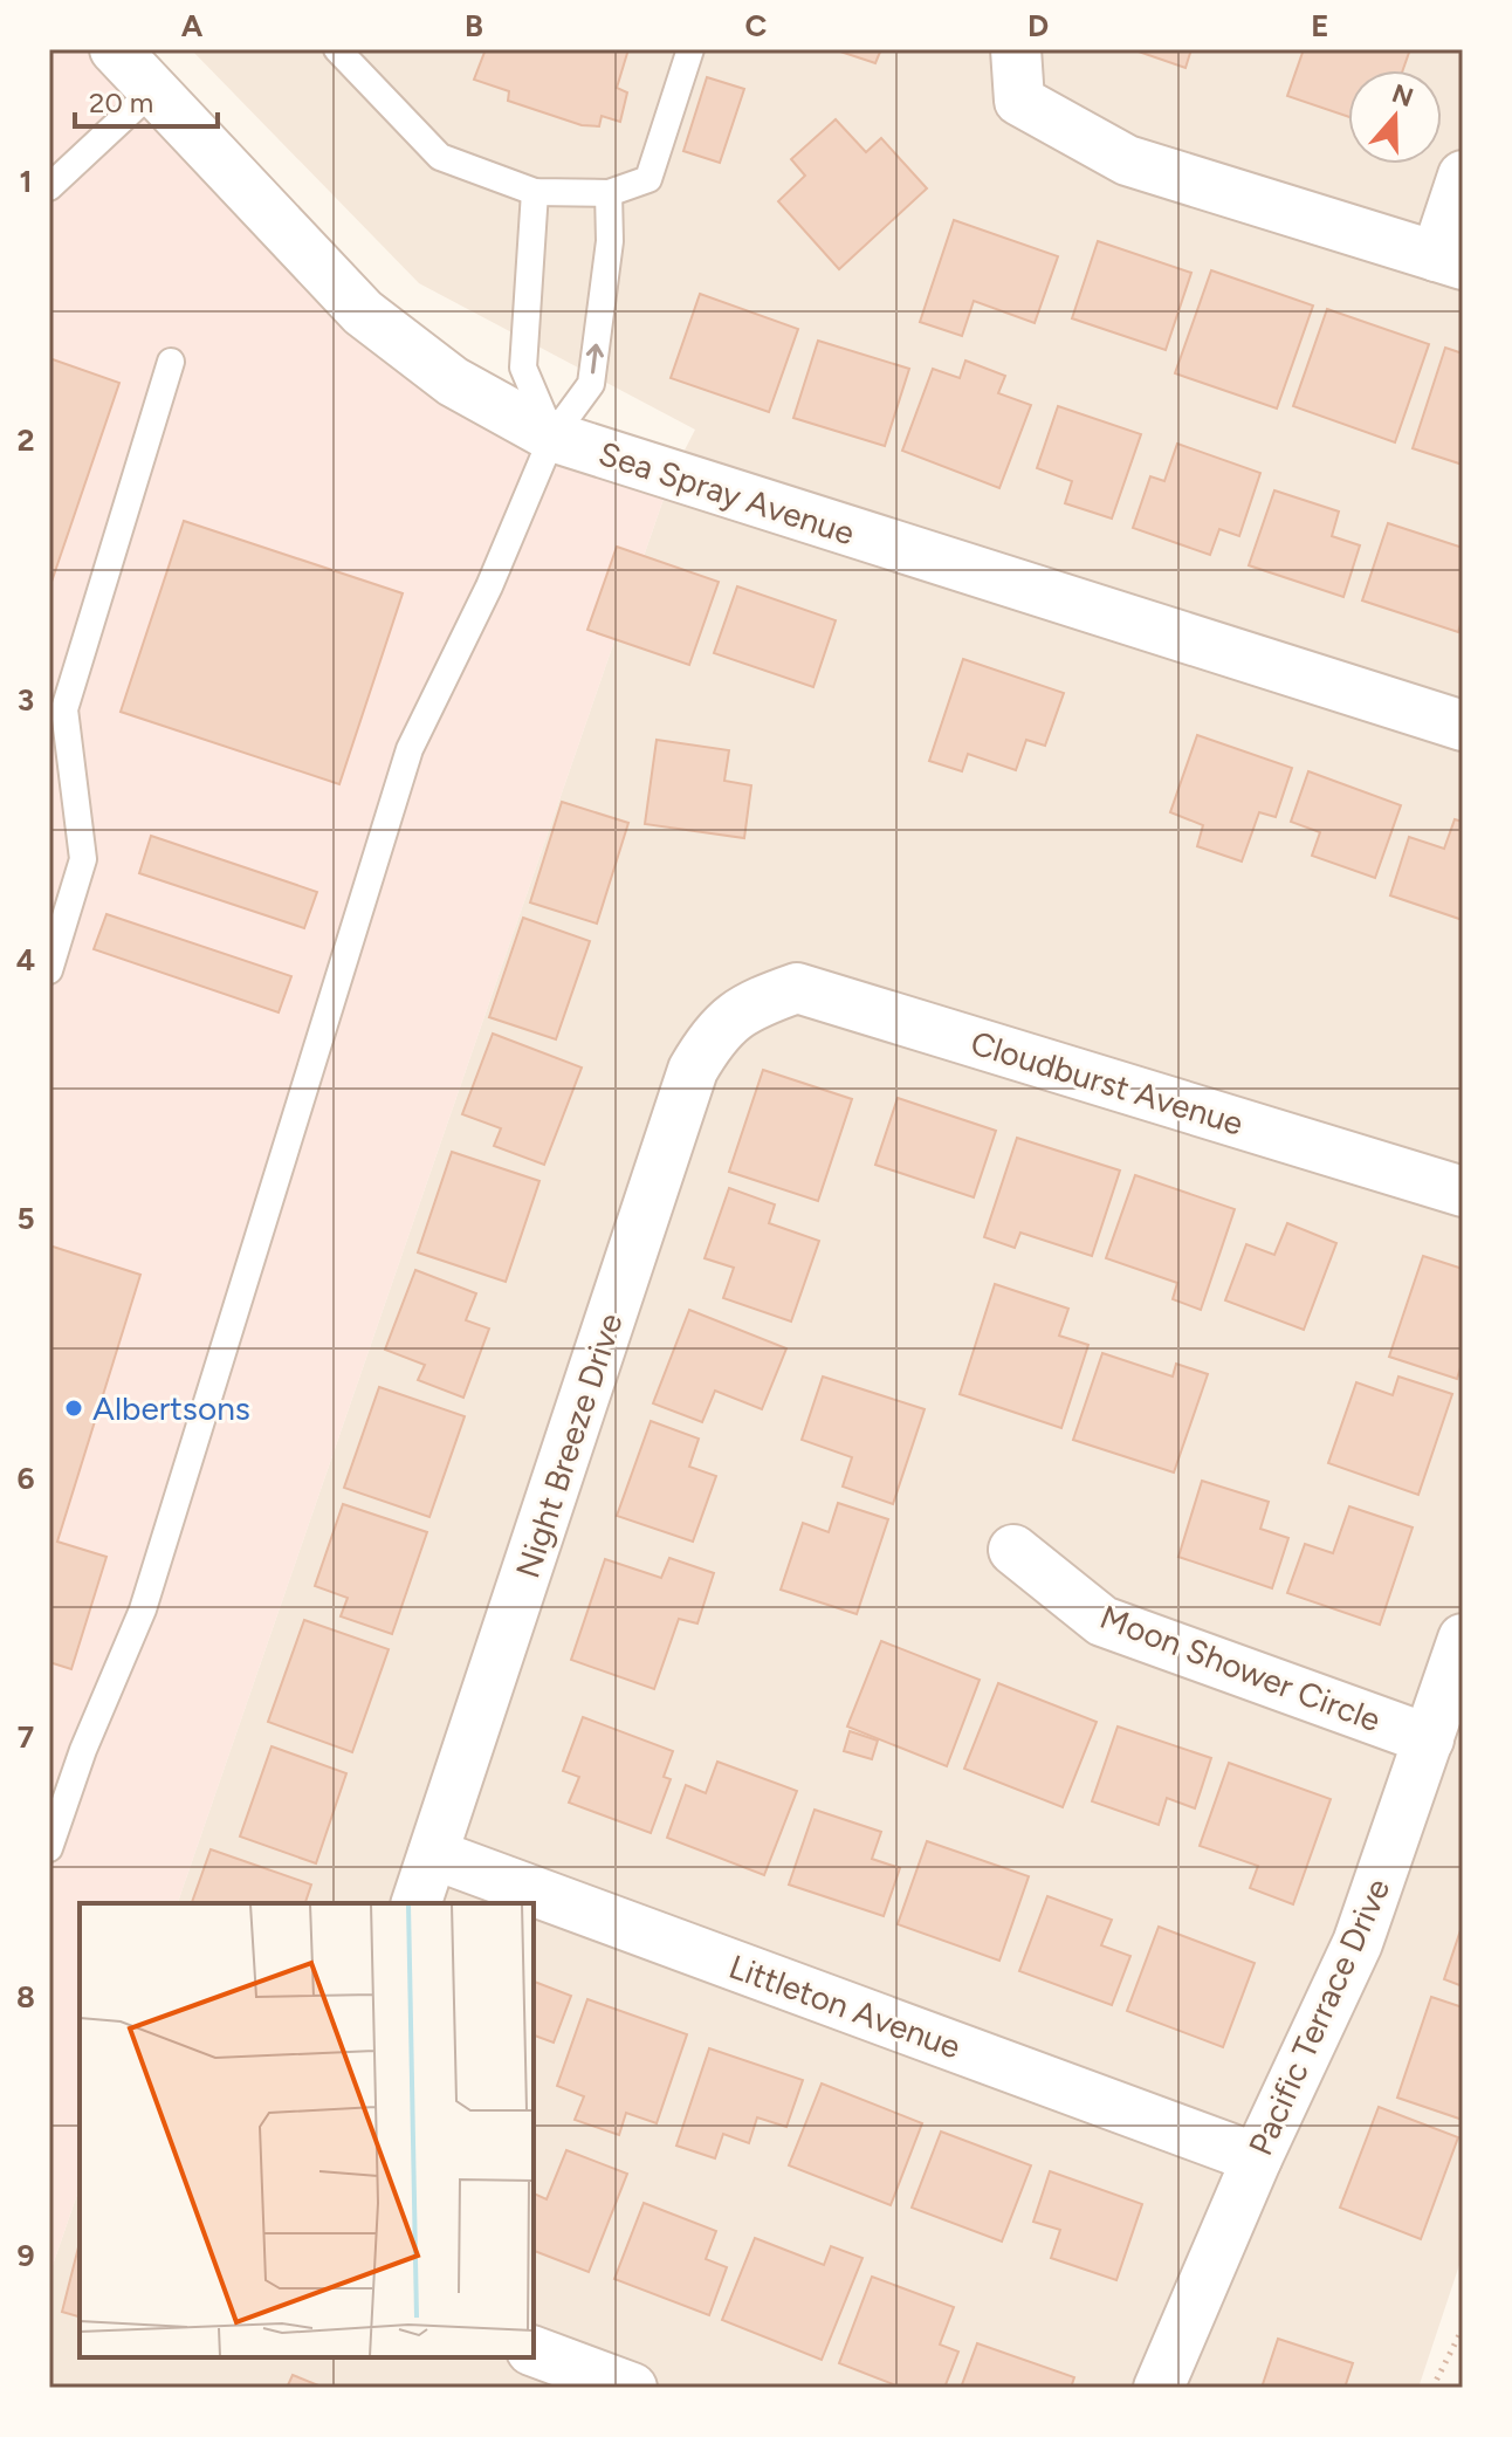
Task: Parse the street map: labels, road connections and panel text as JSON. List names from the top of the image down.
{
  "streets": {
    "street": [
      "Sea Spray Avenue",
      "Cloudburst Avenue",
      "Night Breeze Drive",
      "Moon Shower Circle",
      "Littleton Avenue",
      "Pacific Terrace Drive"
    ]
  },
  "crossings": [
    ["Cloudburst Avenue", "Night Breeze Drive"],
    ["Night Breeze Drive", "Littleton Avenue"],
    ["Moon Shower Circle", "Pacific Terrace Drive"],
    ["Littleton Avenue", "Pacific Terrace Drive"]
  ],
  "places": ["Albertsons"],
  "scale_bar": "20 m",
  "north": "top",
  "grid": {
    "columns": [
      "A",
      "B",
      "C",
      "D",
      "E"
    ],
    "rows": [
      "1",
      "2",
      "3",
      "4",
      "5",
      "6",
      "7",
      "8",
      "9"
    ]
  }
}
